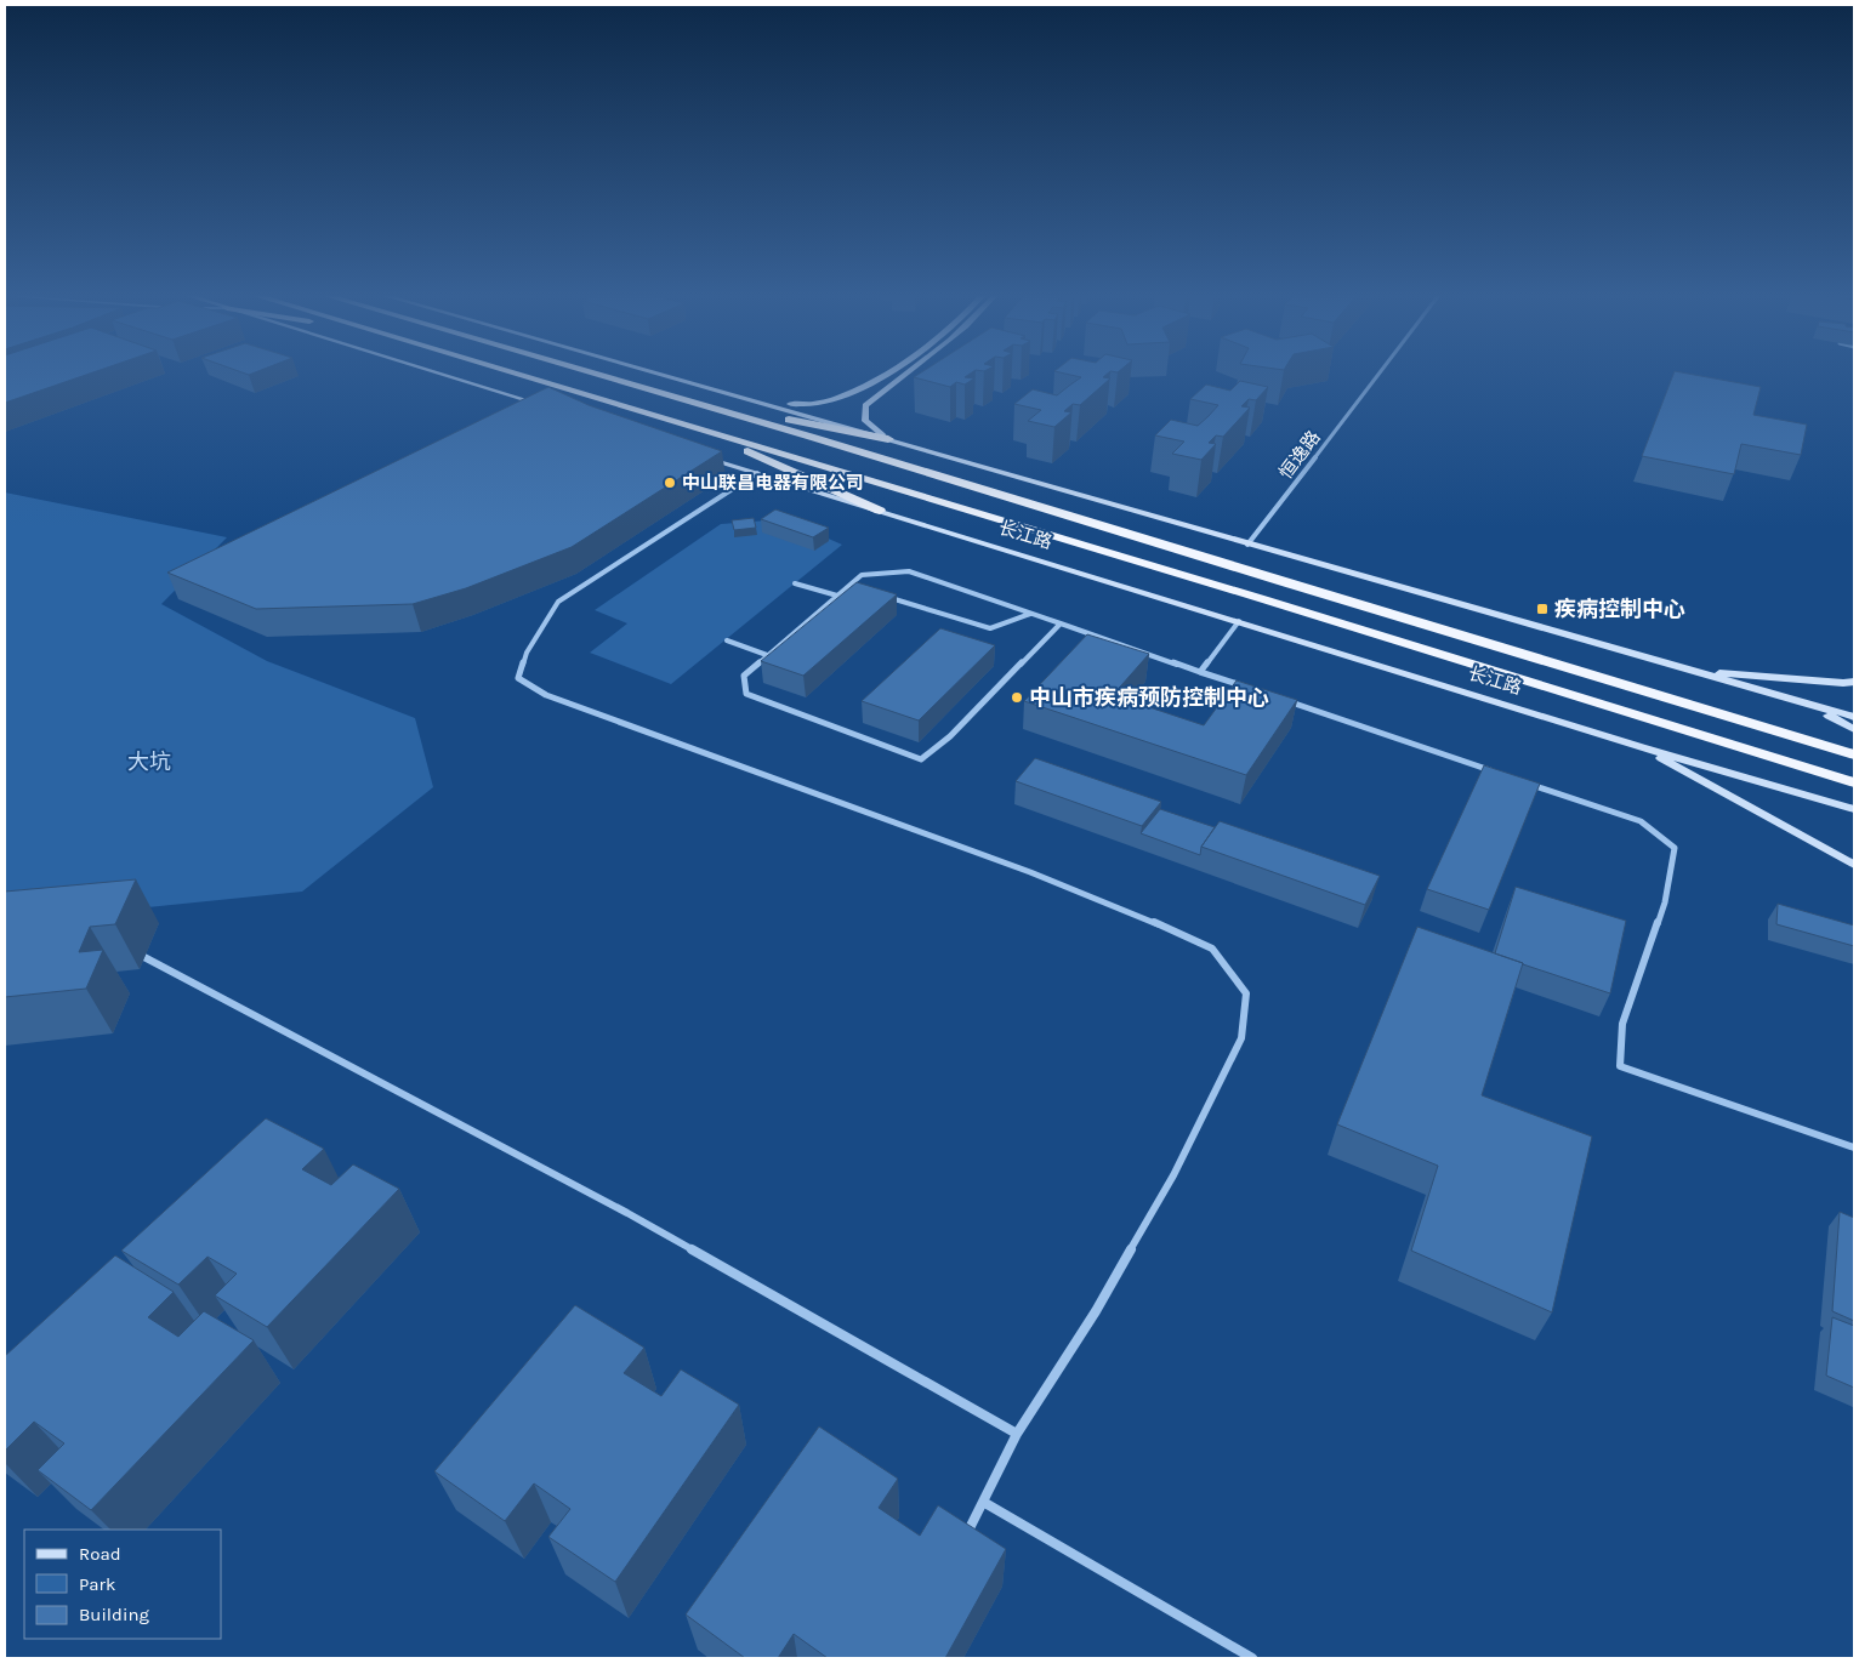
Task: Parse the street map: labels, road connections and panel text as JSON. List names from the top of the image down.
{
  "streets": {
    "highway": ["长江路"],
    "street": ["恒逸路"]
  },
  "parks": ["大坑"],
  "places": {
    "other": ["中山联昌电器有限公司", "中山市疾病预防控制中心"],
    "transit": ["疾病控制中心"]
  },
  "legend": ["Road", "Park", "Building"]
}
